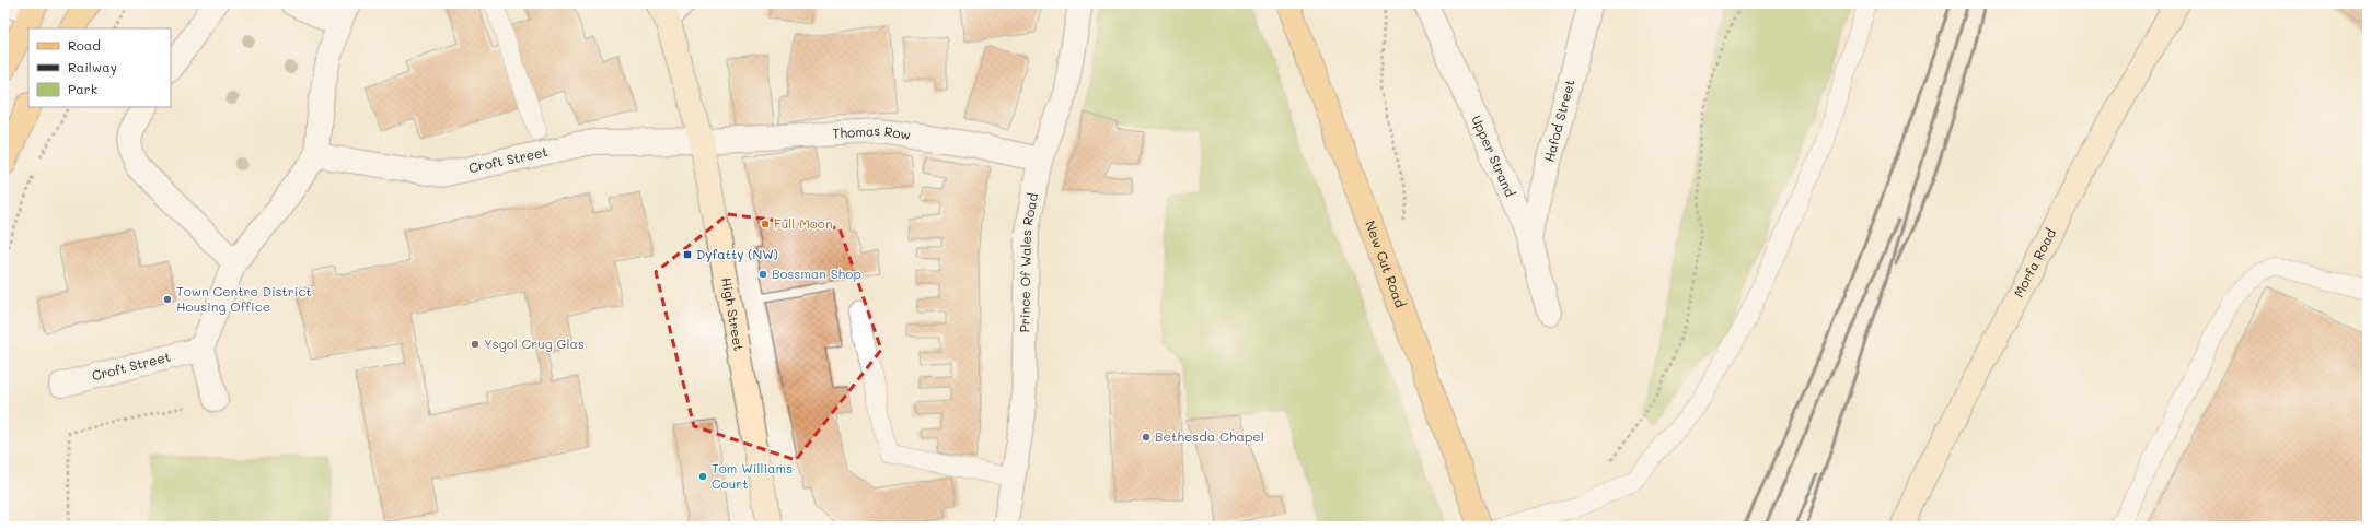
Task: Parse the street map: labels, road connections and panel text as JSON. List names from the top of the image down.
{
  "streets": {
    "main road": ["New Cut Road"],
    "street": [
      "Hafod Street",
      "Thomas Row",
      "Upper Strand",
      "Croft Street",
      "Prince Of Wales Road",
      "Morfa Road",
      "High Street"
    ]
  },
  "crossings": [
    ["Hafod Street", "Upper Strand"],
    ["Thomas Row", "Croft Street"],
    ["Thomas Row", "Prince Of Wales Road"],
    ["Thomas Row", "High Street"],
    ["Croft Street", "High Street"]
  ],
  "places": {
    "other": [
      "Full Moon",
      "Bossman Shop",
      "Town Centre District Housing Office",
      "Ysgol Crug Glas",
      "Bethesda Chapel",
      "Tom Williams Court"
    ],
    "transit": ["Dyfatty (NW)"]
  },
  "legend": ["Road", "Railway", "Park"]
}
